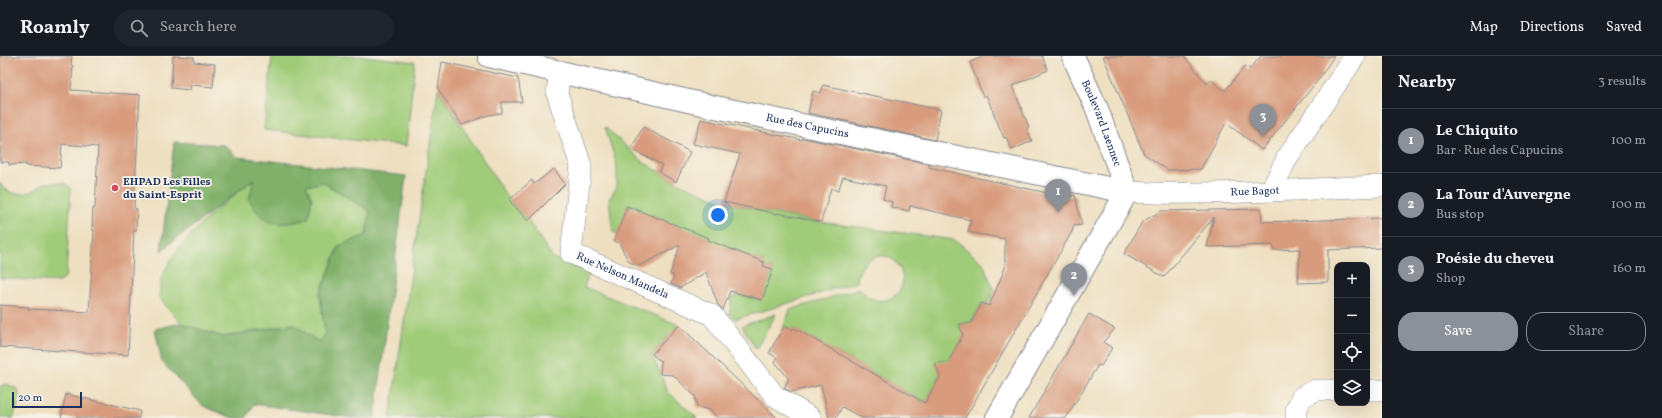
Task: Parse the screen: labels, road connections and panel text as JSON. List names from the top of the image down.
{
  "streets": {
    "street": [
      "Boulevard Laennec",
      "Rue des Capucins",
      "Rue Bagot",
      "Rue Nelson Mandela"
    ]
  },
  "crossings": [
    ["Boulevard Laennec", "Rue des Capucins"],
    ["Boulevard Laennec", "Rue Bagot"],
    ["Rue des Capucins", "Rue Bagot"],
    ["Rue des Capucins", "Rue Nelson Mandela"]
  ],
  "places": ["EHPAD Les Filles du Saint-Esprit"],
  "scale_bar": "20 m",
  "page": {
    "header": "Roamly",
    "search": "Search here",
    "nav": ["Map", "Directions", "Saved"],
    "heading": ["Nearby", "3 results"],
    "pins": ["3", "1", "2"],
    "list": [
      {
        "mark": "1",
        "name": "Le Chiquito",
        "note": "Bar · Rue des Capucins",
        "value": "100 m"
      },
      {
        "mark": "2",
        "name": "La Tour d'Auvergne",
        "note": "Bus stop",
        "value": "100 m"
      },
      {
        "mark": "3",
        "name": "Poésie du cheveu",
        "note": "Shop",
        "value": "160 m"
      }
    ],
    "map_buttons": ["+", "−"],
    "buttons": ["Save", "Share"],
    "scale": "20 m"
  }
}
